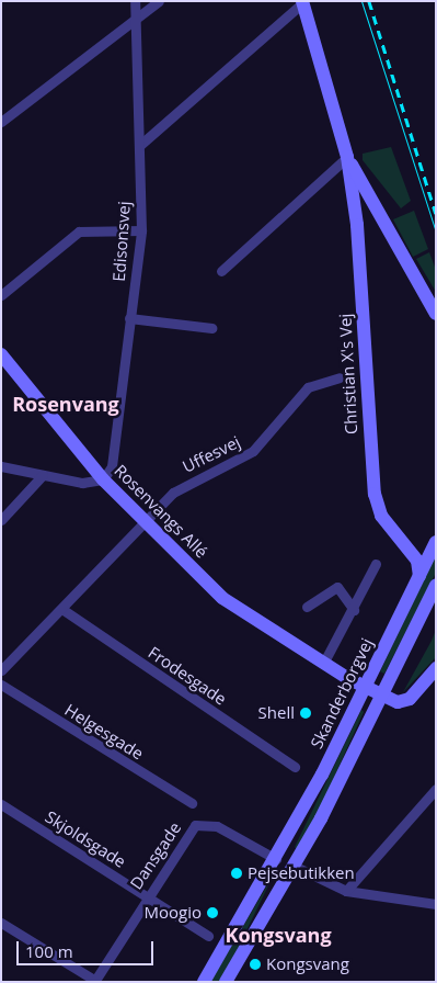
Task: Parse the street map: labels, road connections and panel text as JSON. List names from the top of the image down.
{
  "streets": {
    "street": [
      "Edisonsvej",
      "Christian X's Vej",
      "Uffesvej",
      "Rosenvangs Allé",
      "Frodesgade",
      "Skanderborgvej",
      "Helgesgade",
      "Skjoldsgade",
      "Dansgade"
    ]
  },
  "crossings": [
    ["Edisonsvej", "Rosenvangs Allé"],
    ["Christian X's Vej", "Skanderborgvej"],
    ["Uffesvej", "Rosenvangs Allé"],
    ["Uffesvej", "Frodesgade"],
    ["Rosenvangs Allé", "Skanderborgvej"],
    ["Skanderborgvej", "Dansgade"],
    ["Skjoldsgade", "Dansgade"]
  ],
  "districts": ["Rosenvang", "Kongsvang"],
  "places": [
    "Shell",
    "Pejsebutikken",
    "Moogio",
    "Kongsvang"
  ],
  "scale_bar": "100 m"
}
